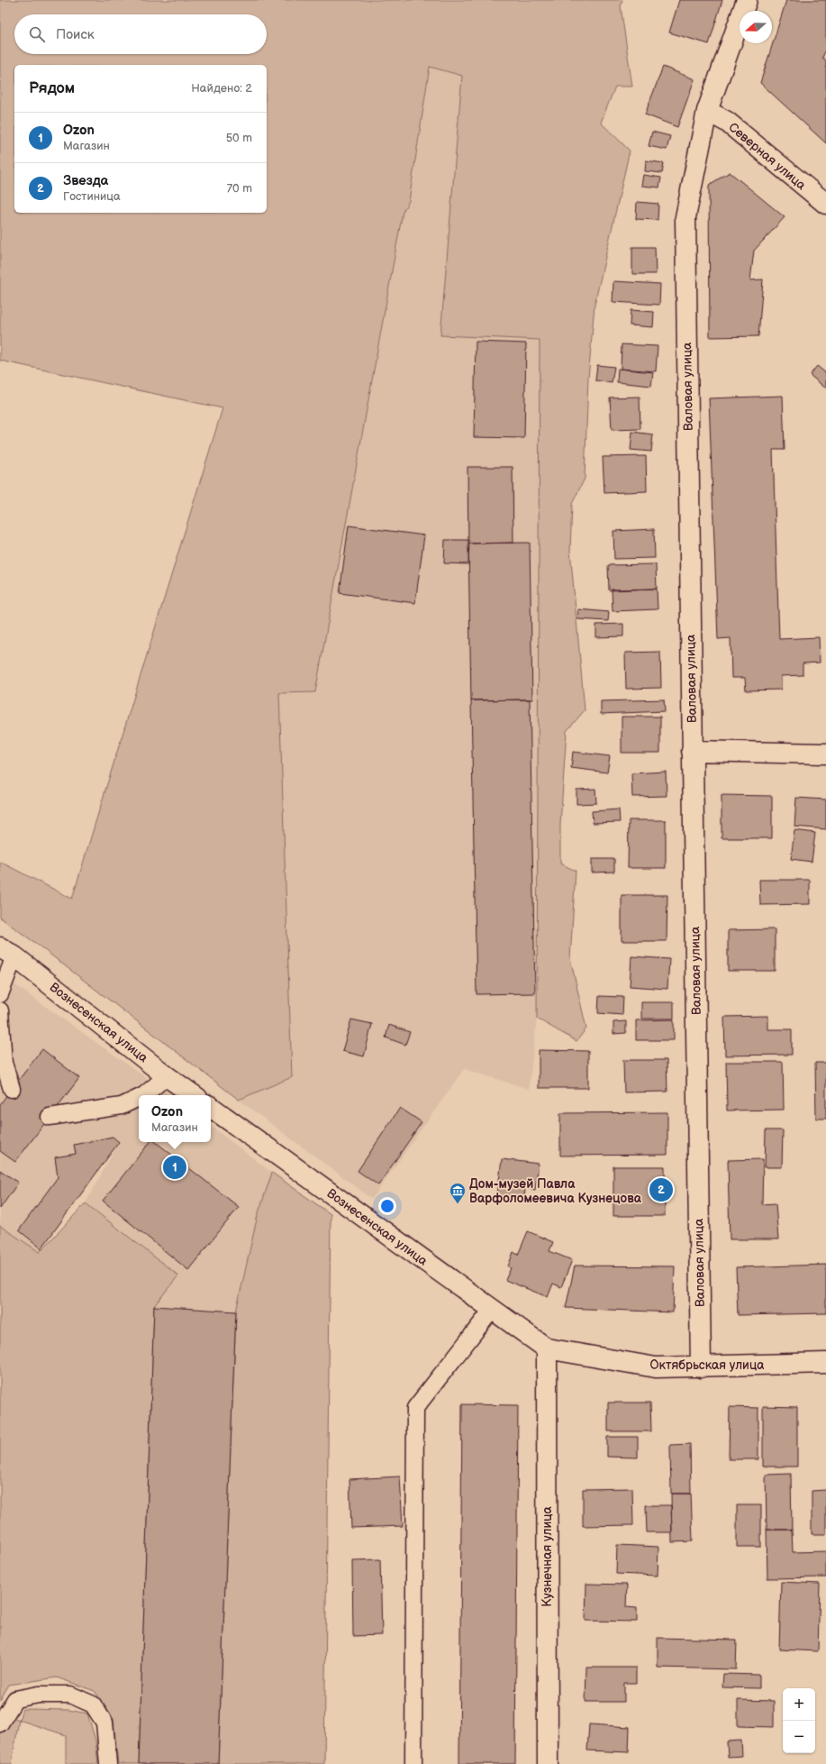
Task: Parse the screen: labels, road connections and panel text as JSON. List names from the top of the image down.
{
  "streets": {
    "street": [
      "Северная улица",
      "Валовая улица",
      "Вознесенская улица",
      "Октябрьская улица",
      "Кузнечная улица"
    ]
  },
  "crossings": [
    ["Северная улица", "Валовая улица"],
    ["Валовая улица", "Октябрьская улица"],
    ["Вознесенская улица", "Октябрьская улица"],
    ["Вознесенская улица", "Кузнечная улица"],
    ["Октябрьская улица", "Кузнечная улица"]
  ],
  "places": {
    "museum": ["Дом-музей Павла Варфоломеевича Кузнецова"]
  },
  "north": "left",
  "page": {
    "search": "Поиск",
    "heading": ["Рядом", "Найдено: 2"],
    "list": [
      {
        "mark": "1",
        "name": "Ozon",
        "note": "Магазин",
        "value": "50 m"
      },
      {
        "mark": "2",
        "name": "Звезда",
        "note": "Гостиница",
        "value": "70 m"
      }
    ],
    "popup": ["Ozon", "Магазин"],
    "pins": ["1", "2"],
    "map_buttons": ["+", "−"]
  }
}
